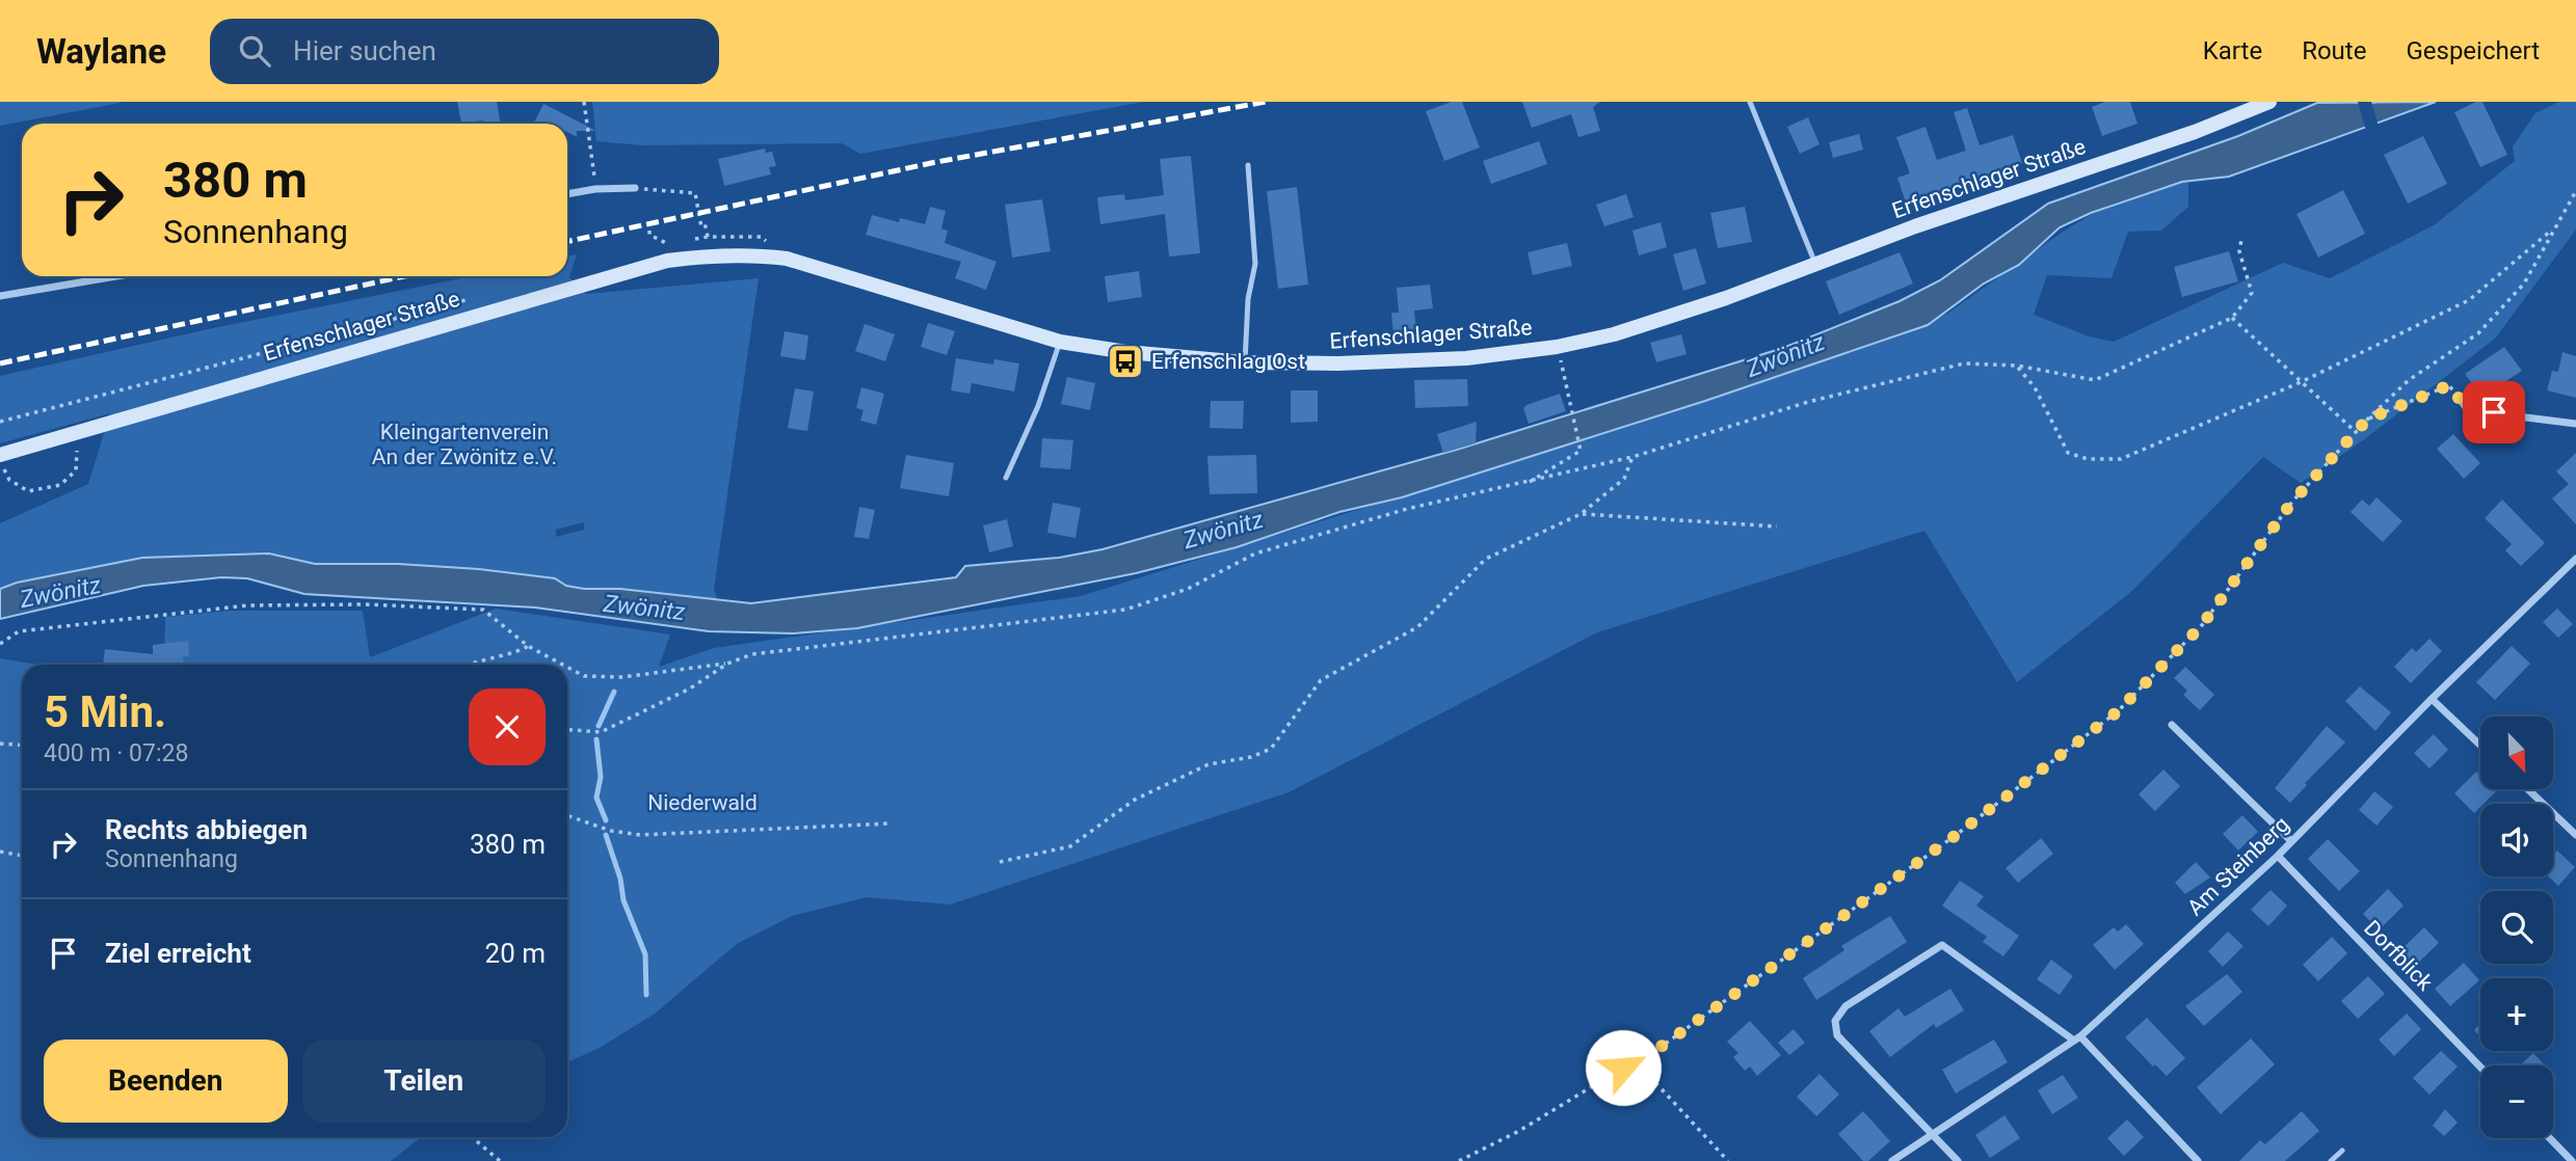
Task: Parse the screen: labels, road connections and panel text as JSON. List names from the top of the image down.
{
  "streets": {
    "main road": ["Erfenschlager Straße"],
    "street": ["Am Steinberg", "Dorfblick"]
  },
  "crossings": [
    ["Am Steinberg", "Dorfblick"]
  ],
  "water": ["Zwönitz"],
  "parks": ["Kleingartenverein An der Zwönitz e.V.", "Niederwald"],
  "places": {
    "bus stop": ["Erfenschlag Ost"]
  },
  "north": "bottom right",
  "page": {
    "header": "Waylane",
    "search": "Hier suchen",
    "nav": ["Karte", "Route", "Gespeichert"],
    "turn": ["380 m", "Sonnenhang"],
    "heading": ["5 Min.", "400 m · 07:28"],
    "map_buttons": ["+", "−"],
    "list": [
      {
        "name": "Rechts abbiegen",
        "note": "Sonnenhang",
        "value": "380 m"
      },
      {
        "name": "Ziel erreicht",
        "value": "20 m"
      }
    ],
    "buttons": ["Beenden", "Teilen"]
  }
}
